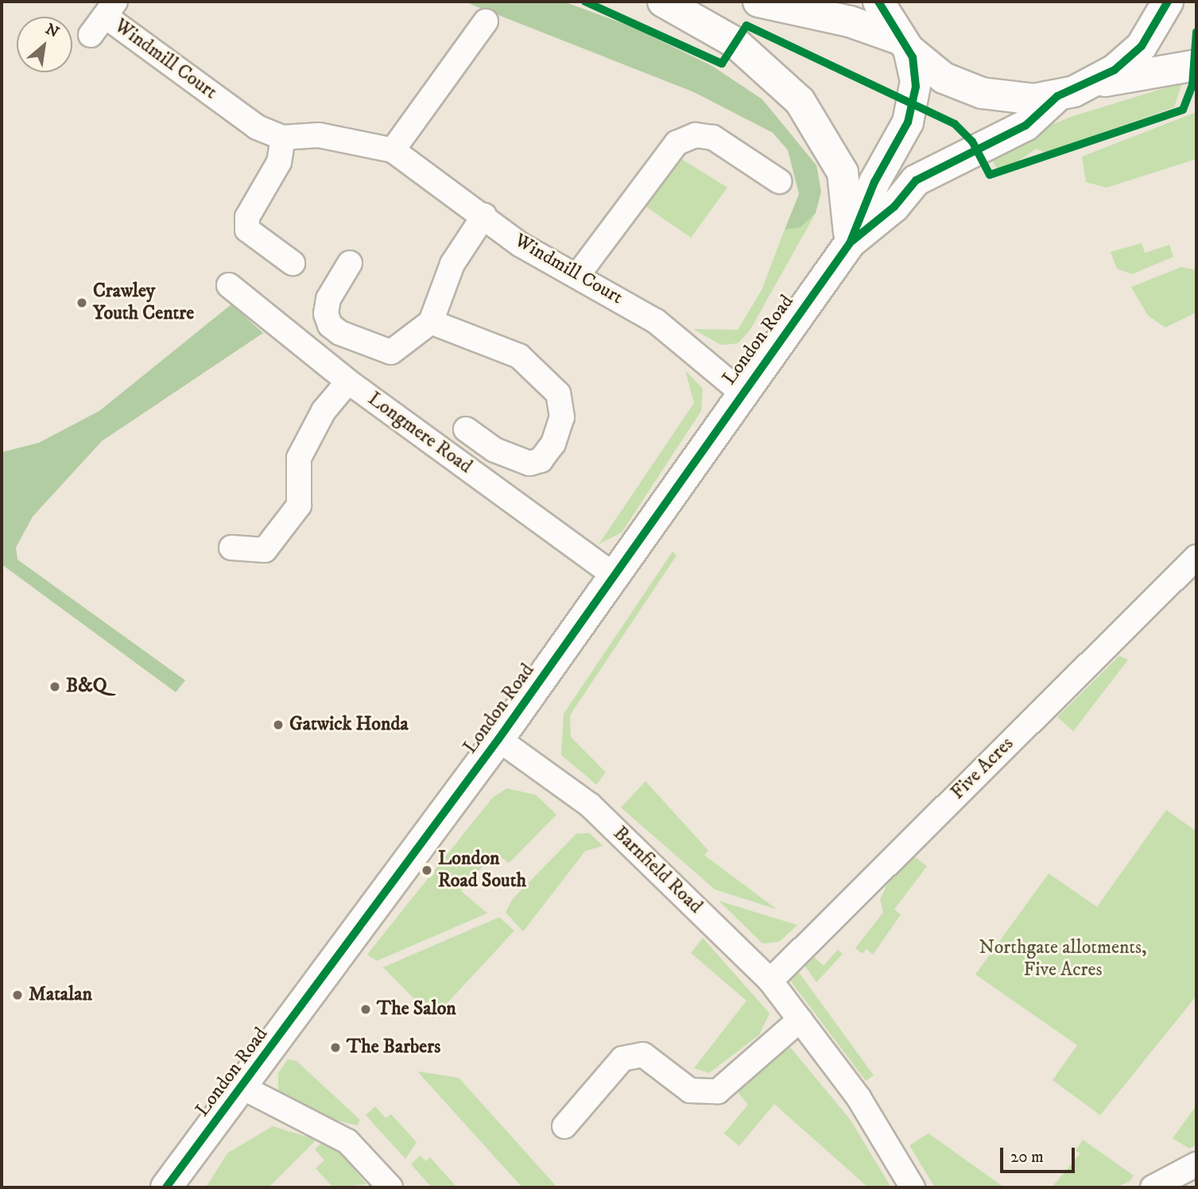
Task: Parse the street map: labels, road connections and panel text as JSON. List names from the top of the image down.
{
  "streets": {
    "main road": ["London Road"],
    "street": [
      "Windmill Court",
      "Longmere Road",
      "Five Acres",
      "Barnfield Road"
    ]
  },
  "crossings": [
    ["Windmill Court", "London Road"],
    ["London Road", "Longmere Road"],
    ["London Road", "Barnfield Road"],
    ["Five Acres", "Barnfield Road"]
  ],
  "parks": ["Northgate allotments, Five Acres"],
  "places": [
    "Crawley Youth Centre",
    "B&Q",
    "Gatwick Honda",
    "London Road South",
    "Matalan",
    "The Salon",
    "The Barbers"
  ],
  "scale_bar": "20 m",
  "north": "top right"
}
